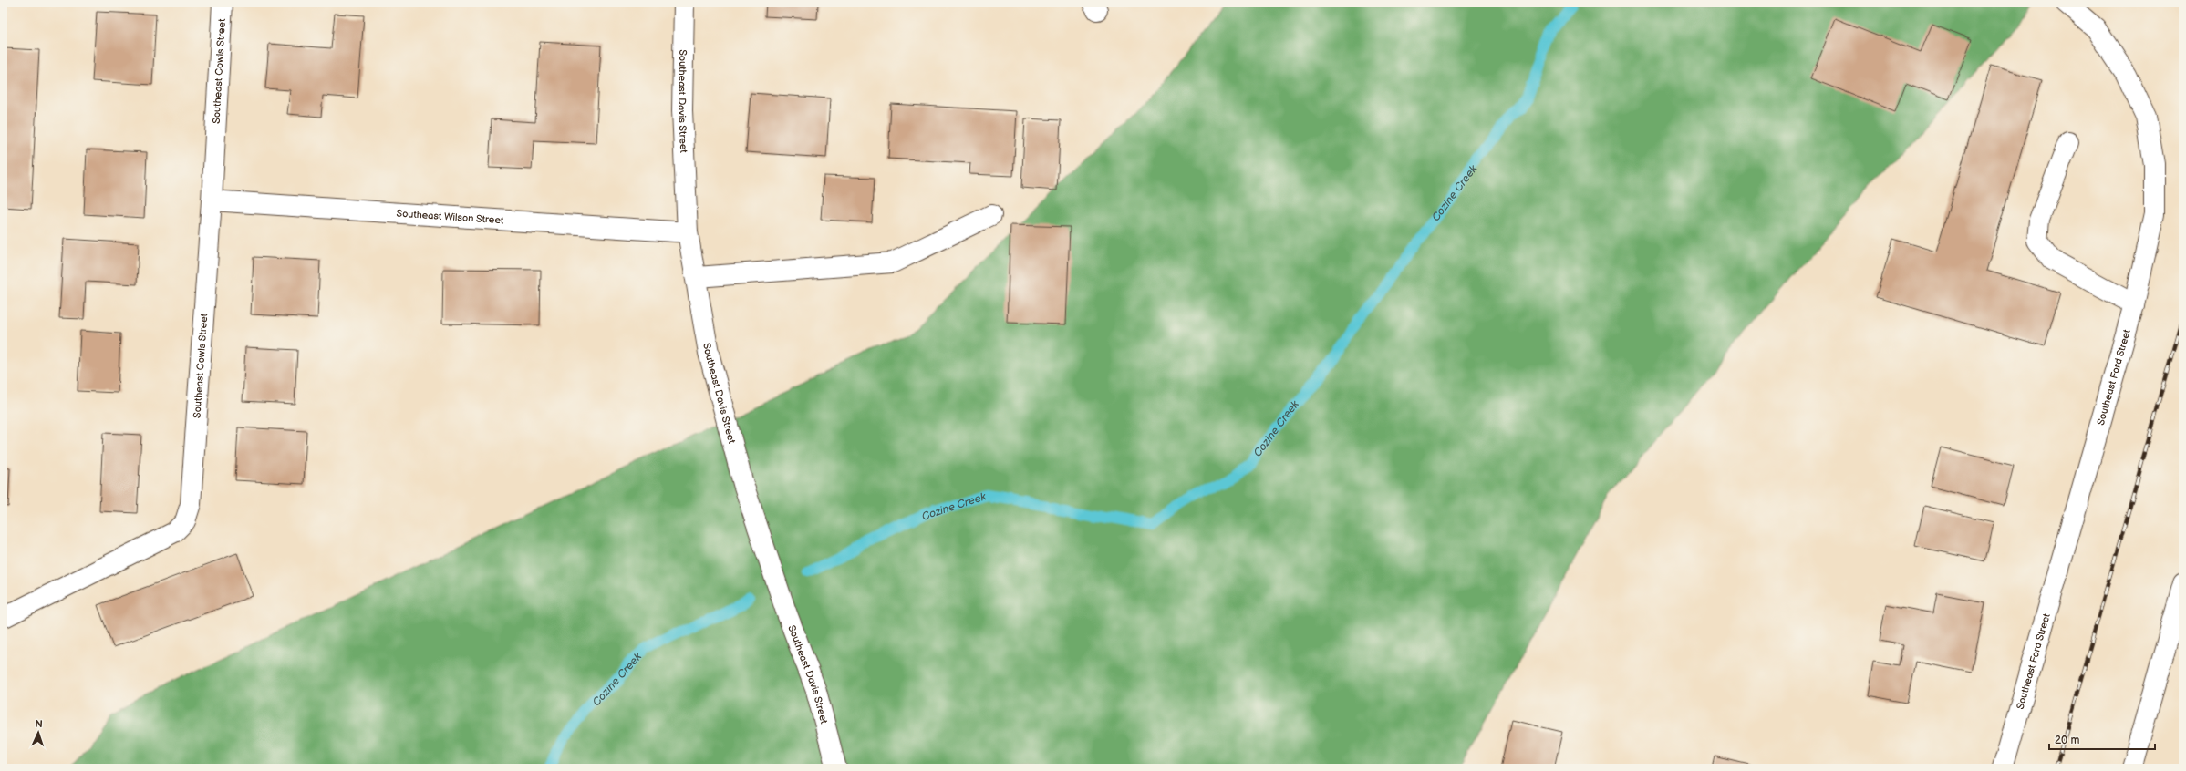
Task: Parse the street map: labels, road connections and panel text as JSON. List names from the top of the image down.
{
  "streets": {
    "street": [
      "Southeast Cowls Street",
      "Southeast Davis Street",
      "Southeast Wilson Street",
      "Southeast Ford Street"
    ]
  },
  "crossings": [
    ["Southeast Cowls Street", "Southeast Wilson Street"],
    ["Southeast Davis Street", "Southeast Wilson Street"]
  ],
  "water": ["Cozine Creek"],
  "scale_bar": "20 m",
  "north": "top"
}
